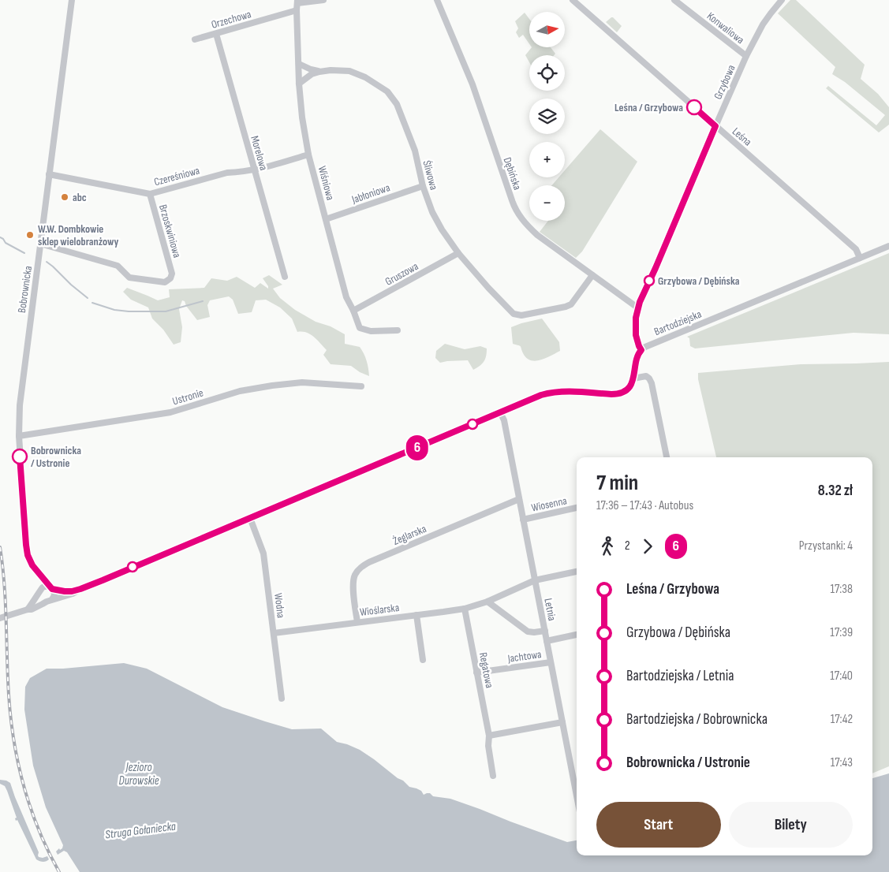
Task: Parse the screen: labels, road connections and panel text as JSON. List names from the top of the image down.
{
  "streets": {
    "street": [
      "Orzechowa",
      "Konwaliowa",
      "Grzybowa",
      "Leśna",
      "Morelowa",
      "Dębińska",
      "Śliwowa",
      "Czereśniowa",
      "Wiśniowa",
      "Jabłoniowa",
      "Brzoskwiniowa",
      "Gruszowa",
      "Bobrownicka",
      "Bartodziejska",
      "Ustronie",
      "Wiosenna",
      "Żeglarska",
      "Wodna",
      "Wioślarska",
      "Letnia",
      "Jachtowa",
      "Regatowa"
    ]
  },
  "crossings": [
    ["Orzechowa", "Morelowa"],
    ["Orzechowa", "Wiśniowa"],
    ["Konwaliowa", "Grzybowa"],
    ["Grzybowa", "Leśna"],
    ["Grzybowa", "Dębińska"],
    ["Leśna", "Bartodziejska"],
    ["Morelowa", "Czereśniowa"],
    ["Dębińska", "Śliwowa"],
    ["Śliwowa", "Wiśniowa"],
    ["Śliwowa", "Jabłoniowa"],
    ["Śliwowa", "Gruszowa"],
    ["Czereśniowa", "Wiśniowa"],
    ["Czereśniowa", "Brzoskwiniowa"],
    ["Czereśniowa", "Bobrownicka"],
    ["Wiśniowa", "Jabłoniowa"],
    ["Wiśniowa", "Gruszowa"],
    ["Brzoskwiniowa", "Bobrownicka"],
    ["Bobrownicka", "Ustronie"],
    ["Wiosenna", "Letnia"],
    ["Żeglarska", "Wioślarska"],
    ["Żeglarska", "Letnia"],
    ["Wodna", "Wioślarska"],
    ["Wioślarska", "Letnia"],
    ["Wioślarska", "Regatowa"],
    ["Letnia", "Jachtowa"],
    ["Jachtowa", "Regatowa"]
  ],
  "water": ["Jezioro Durowskie", "Struga Gołaniecka"],
  "places": [
    "Leśna / Grzybowa",
    "abc",
    "W.W. Dombkowie sklep wielobranżowy",
    "Grzybowa / Dębińska",
    "Bobrownicka / Ustronie"
  ],
  "lines": ["bus line 6"],
  "north": "right",
  "page": {
    "on_map": "6",
    "map_buttons": ["+", "−"],
    "heading": ["7 min", "17:36 – 17:43 · Autobus", "8.32 zł"],
    "legs": ["2", "6", "Przystanki: 4"],
    "list": [
      {
        "name": "Leśna / Grzybowa",
        "value": "17:38"
      },
      {
        "name": "Grzybowa / Dębińska",
        "value": "17:39"
      },
      {
        "name": "Bartodziejska / Letnia",
        "value": "17:40"
      },
      {
        "name": "Bartodziejska / Bobrownicka",
        "value": "17:42"
      },
      {
        "name": "Bobrownicka / Ustronie",
        "value": "17:43"
      }
    ],
    "buttons": ["Start", "Bilety"]
  }
}
